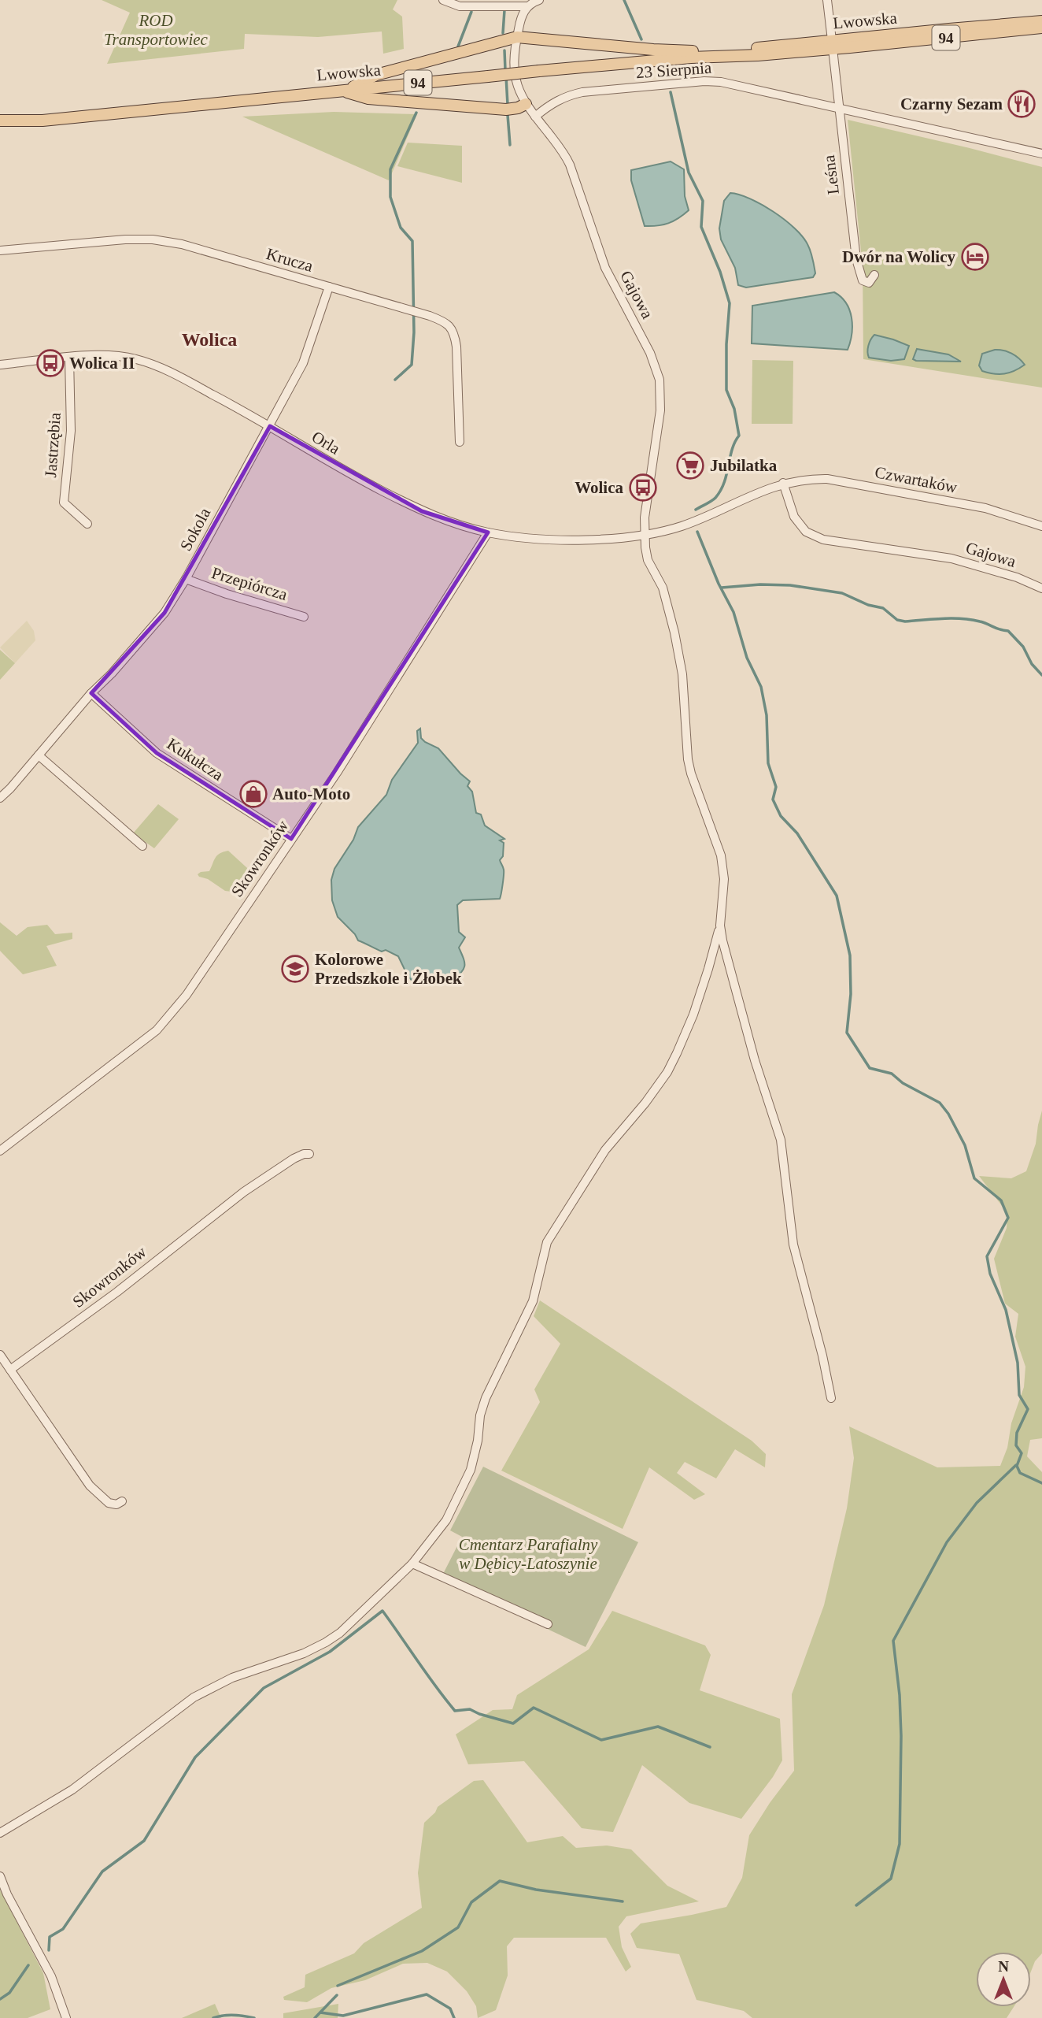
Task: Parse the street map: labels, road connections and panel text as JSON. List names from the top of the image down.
{
  "streets": {
    "main road": ["Lwowska", "94"],
    "street": [
      "23 Sierpnia",
      "Leśna",
      "Krucza",
      "Gajowa",
      "Orla",
      "Jastrzębia",
      "Czwartaków",
      "Sokola",
      "Przepiórcza",
      "Kukułcza",
      "Skowronków"
    ]
  },
  "crossings": [
    ["Lwowska", "Leśna"],
    ["23 Sierpnia", "Leśna"],
    ["23 Sierpnia", "Gajowa"],
    ["Krucza", "Sokola"],
    ["Gajowa", "Orla"],
    ["Gajowa", "Czwartaków"],
    ["Orla", "Jastrzębia"],
    ["Orla", "Sokola"],
    ["Orla", "Skowronków"],
    ["Sokola", "Przepiórcza"],
    ["Sokola", "Kukułcza"],
    ["Kukułcza", "Skowronków"]
  ],
  "districts": ["Wolica"],
  "parks": ["ROD Transportowiec", "Cmentarz Parafialny w Dębicy-Latoszynie"],
  "places": {
    "restaurant": ["Czarny Sezam"],
    "hotel": ["Dwór na Wolicy"],
    "bus stop": ["Wolica II", "Wolica"],
    "supermarket": ["Jubilatka"],
    "shop": ["Auto-Moto"],
    "school or university": ["Kolorowe Przedszkole i Żłobek"]
  },
  "north": "top"
}
